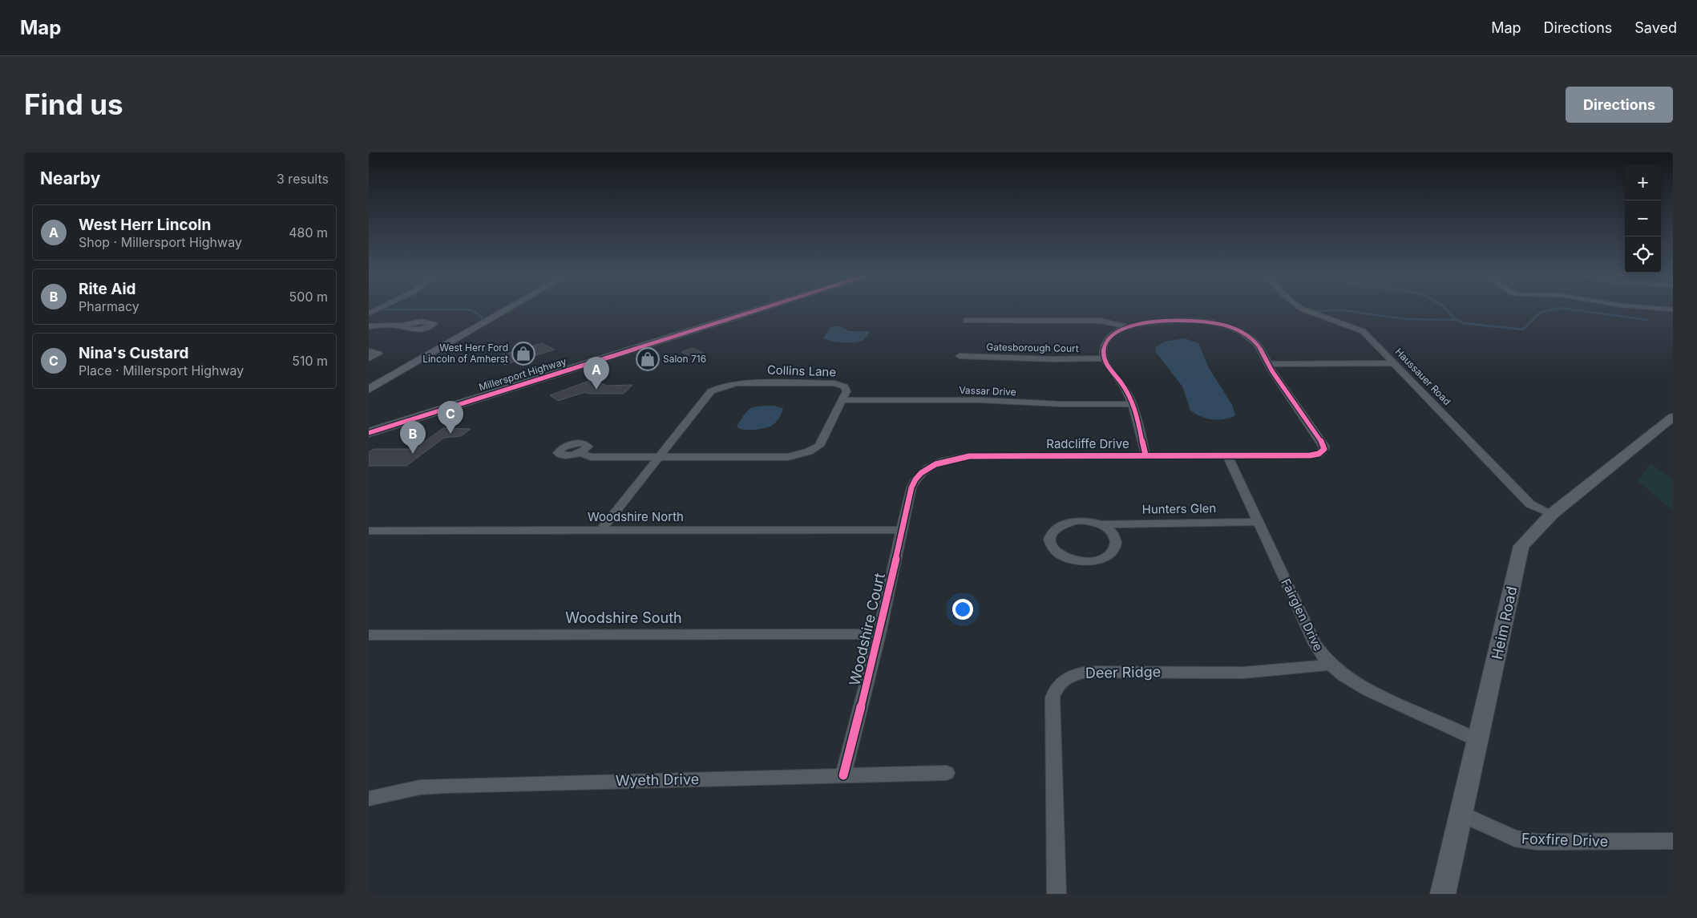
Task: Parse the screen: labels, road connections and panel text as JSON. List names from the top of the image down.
{
  "streets": {
    "main road": ["Millersport Highway"],
    "street": [
      "Gatesborough Court",
      "Collins Lane",
      "Haussauer Road",
      "Vassar Drive",
      "Radcliffe Drive",
      "Hunters Glen",
      "Woodshire North",
      "Fairglen Drive",
      "Woodshire South",
      "Heim Road",
      "Woodshire Court",
      "Deer Ridge",
      "Wyeth Drive",
      "Foxfire Drive"
    ]
  },
  "crossings": [
    ["Collins Lane", "Vassar Drive"],
    ["Collins Lane", "Woodshire North"],
    ["Haussauer Road", "Heim Road"],
    ["Radcliffe Drive", "Fairglen Drive"],
    ["Radcliffe Drive", "Woodshire Court"],
    ["Hunters Glen", "Fairglen Drive"],
    ["Woodshire North", "Woodshire Court"],
    ["Fairglen Drive", "Heim Road"],
    ["Fairglen Drive", "Deer Ridge"],
    ["Woodshire South", "Woodshire Court"],
    ["Heim Road", "Foxfire Drive"],
    ["Woodshire Court", "Wyeth Drive"]
  ],
  "places": {
    "shop": ["West Herr Ford Lincoln of Amherst", "Salon 716"]
  },
  "page": {
    "header": "Map",
    "nav": ["Map", "Directions", "Saved"],
    "buttons": "Directions",
    "title": "Find us",
    "heading": ["Nearby", "3 results"],
    "map_buttons": ["+", "−"],
    "list": [
      {
        "mark": "A",
        "name": "West Herr Lincoln",
        "note": "Shop · Millersport Highway",
        "value": "480 m"
      },
      {
        "mark": "B",
        "name": "Rite Aid",
        "note": "Pharmacy",
        "value": "500 m"
      },
      {
        "mark": "C",
        "name": "Nina's Custard",
        "note": "Place · Millersport Highway",
        "value": "510 m"
      }
    ],
    "pins": ["A", "C", "B"]
  }
}
